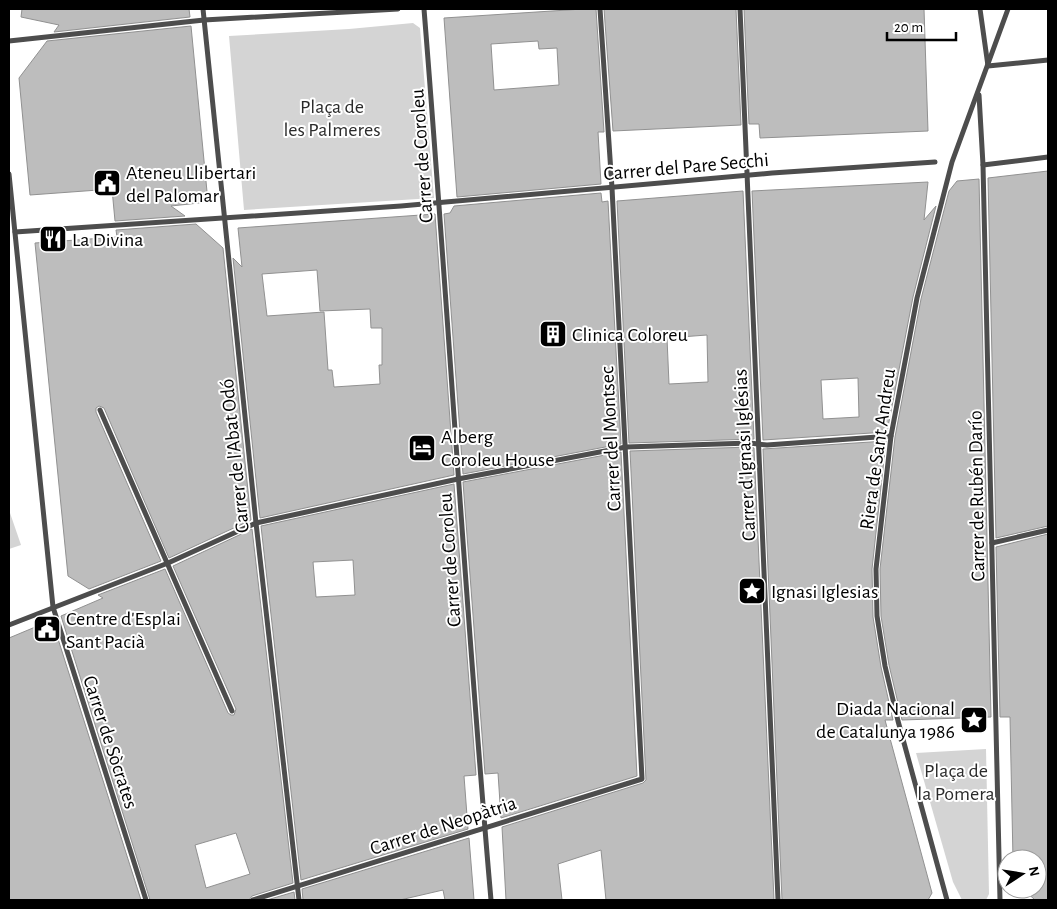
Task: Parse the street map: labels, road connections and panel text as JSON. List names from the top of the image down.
{
  "streets": {
    "street": [
      "Carrer de Coroleu",
      "Carrer del Pare Secchi",
      "Carrer del Montsec",
      "Riera de Sant Andreu",
      "Carrer d'Ignasi Iglésias",
      "Carrer de l'Abat Odó",
      "Carrer de Rubén Darío",
      "Carrer de Sòcrates",
      "Carrer de Neopàtria"
    ]
  },
  "crossings": [
    ["Carrer de Coroleu", "Carrer del Pare Secchi"],
    ["Carrer de Coroleu", "Carrer de Neopàtria"],
    ["Carrer del Pare Secchi", "Carrer del Montsec"],
    ["Carrer del Pare Secchi", "Carrer d'Ignasi Iglésias"],
    ["Carrer del Montsec", "Carrer de Neopàtria"],
    ["Riera de Sant Andreu", "Carrer de Rubén Darío"],
    ["Carrer de l'Abat Odó", "Carrer de Neopàtria"]
  ],
  "parks": ["Plaça de les Palmeres", "Plaça de la Pomera"],
  "places": {
    "public building": ["Ateneu Llibertari del Palomar", "Centre d'Esplai Sant Pacià"],
    "restaurant": ["La Divina"],
    "building": ["Clinica Coloreu"],
    "hotel": ["Alberg Coroleu House"],
    "place": ["Ignasi Iglesias", "Diada Nacional de Catalunya 1986"]
  },
  "scale_bar": "20 m",
  "north": "right"
}
